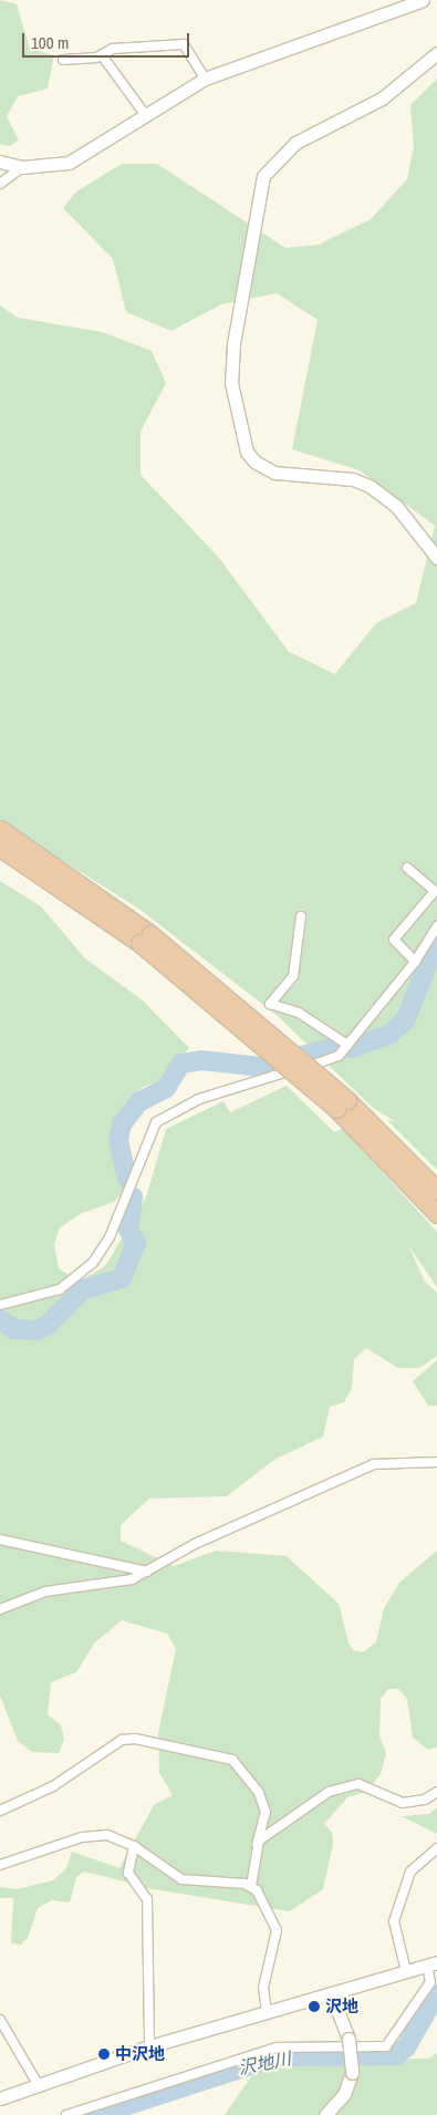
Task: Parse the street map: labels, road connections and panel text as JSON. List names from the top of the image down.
{
  "water": ["沢地川"],
  "places": ["沢地", "中沢地"],
  "scale_bar": "100 m"
}
